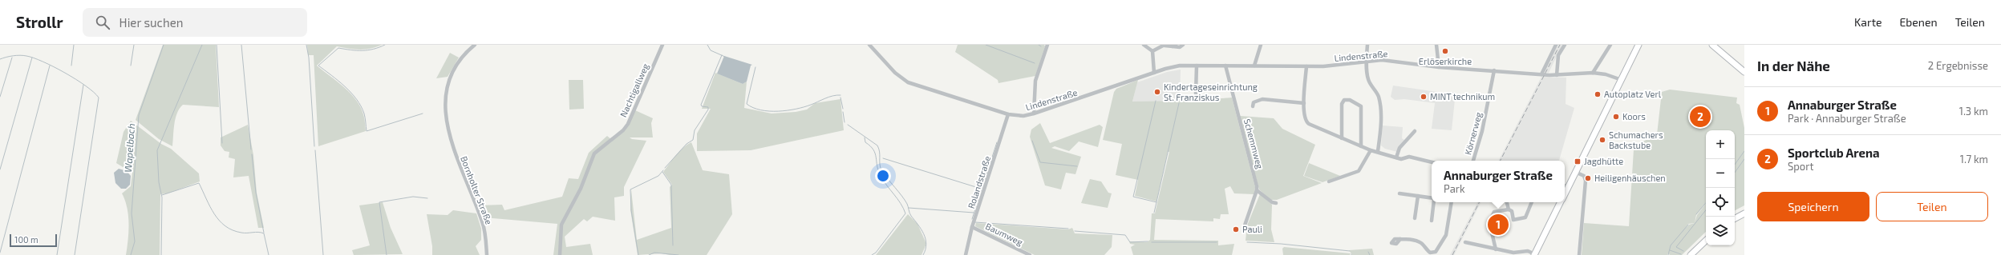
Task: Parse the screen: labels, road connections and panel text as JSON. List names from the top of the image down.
{
  "streets": {
    "street": [
      "Lindenstraße",
      "Nachtigallweg",
      "Körnerweg",
      "Schemmweg",
      "Rolandstraße",
      "Bornholter Straße",
      "Baumweg"
    ]
  },
  "crossings": [
    ["Lindenstraße", "Körnerweg"],
    ["Lindenstraße", "Schemmweg"],
    ["Lindenstraße", "Rolandstraße"],
    ["Rolandstraße", "Baumweg"]
  ],
  "water": ["Wapelbach"],
  "places": {
    "other": [
      "Erlöserkirche",
      "Kindertageseinrichtung St. Franziskus",
      "Autoplatz Verl",
      "MINT technikum",
      "Koors",
      "Schumachers Backstube",
      "Heiligenhäuschen",
      "Pauli"
    ],
    "transit": ["Jagdhütte"]
  },
  "scale_bar": "100 m",
  "page": {
    "header": "Strollr",
    "search": "Hier suchen",
    "nav": ["Karte", "Ebenen", "Teilen"],
    "heading": ["In der Nähe", "2 Ergebnisse"],
    "list": [
      {
        "mark": "1",
        "name": "Annaburger Straße",
        "note": "Park · Annaburger Straße",
        "value": "1.3 km"
      },
      {
        "mark": "2",
        "name": "Sportclub Arena",
        "note": "Sport",
        "value": "1.7 km"
      }
    ],
    "pins": ["2", "1"],
    "map_buttons": ["+", "−"],
    "popup": ["Annaburger Straße", "Park"],
    "buttons": ["Speichern", "Teilen"],
    "scale": "100 m"
  }
}
